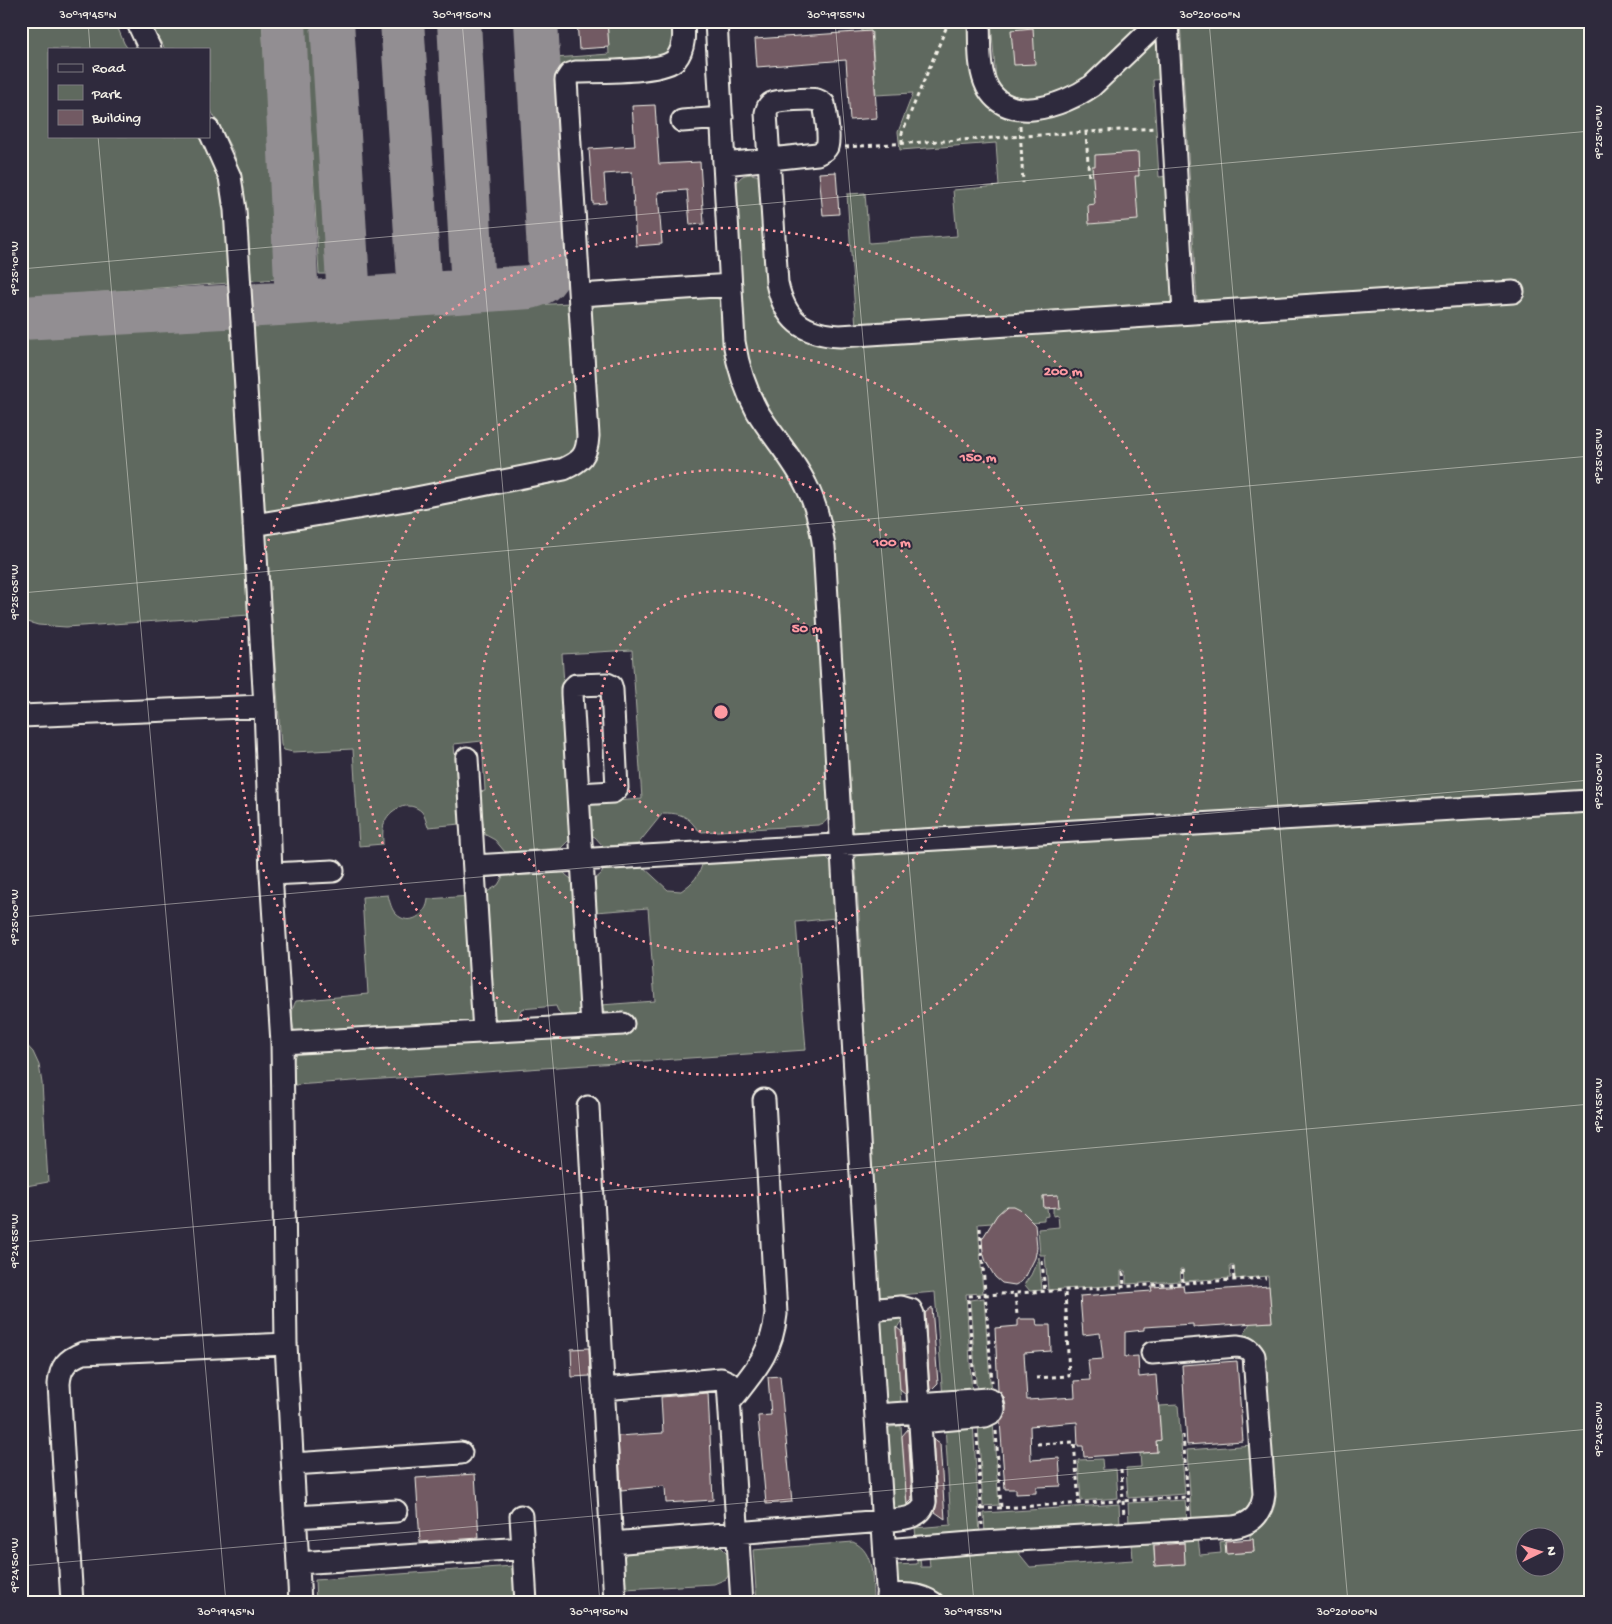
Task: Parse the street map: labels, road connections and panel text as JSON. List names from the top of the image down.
{
  "legend": ["Road", "Park", "Building"],
  "north": "right",
  "coordinates": [
    "30°19'45\"N",
    "30°19'50\"N",
    "30°19'55\"N",
    "30°20'00\"N",
    "9°25'10\"W",
    "9°25'05\"W",
    "9°25'00\"W",
    "9°24'55\"W",
    "9°24'50\"W"
  ],
  "rings": [
    "200 m",
    "150 m",
    "100 m",
    "50 m"
  ]
}
